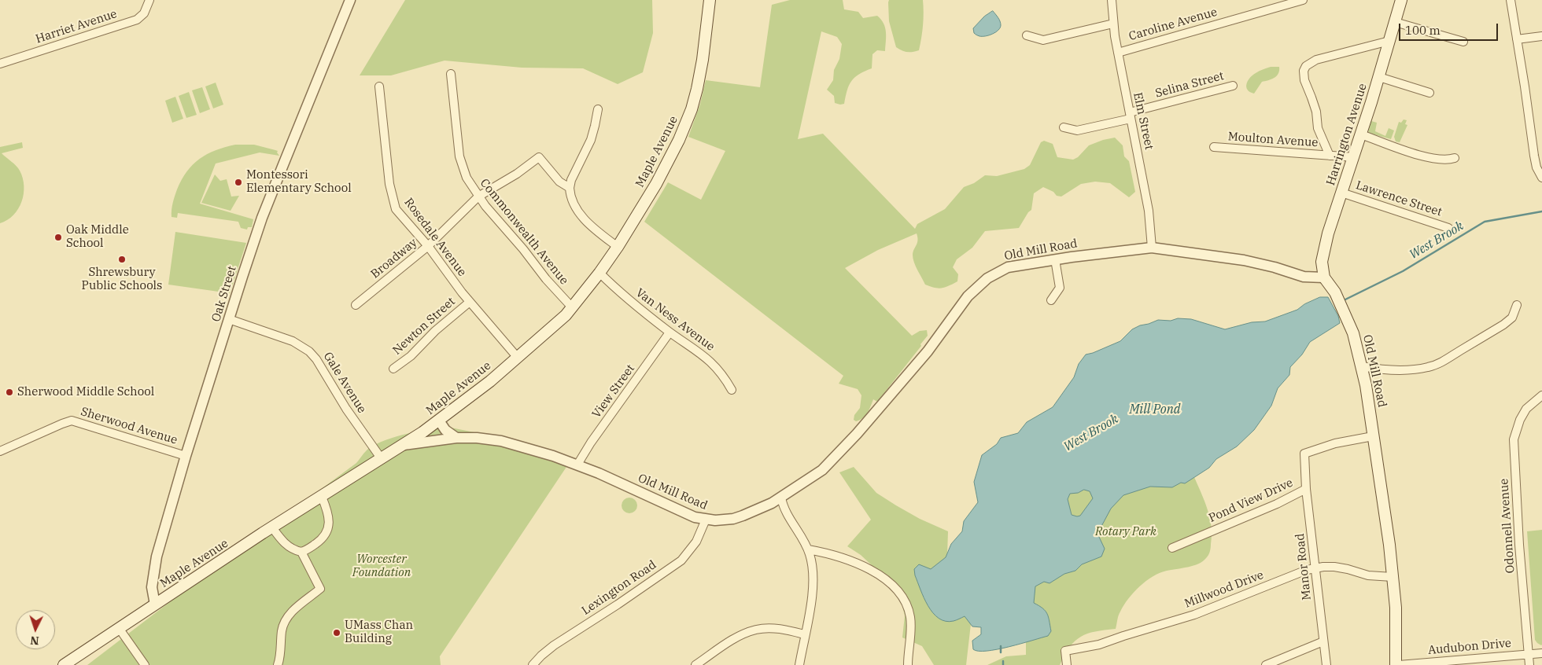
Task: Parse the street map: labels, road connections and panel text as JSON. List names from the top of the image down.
{
  "streets": {
    "main road": ["Harrington Avenue", "Maple Avenue", "Old Mill Road"],
    "street": [
      "Caroline Avenue",
      "Harriet Avenue",
      "Selina Street",
      "Elm Street",
      "Moulton Avenue",
      "Lawrence Street",
      "Commonwealth Avenue",
      "Rosedale Avenue",
      "Broadway",
      "Oak Street",
      "Van Ness Avenue",
      "Newton Street",
      "Gale Avenue",
      "View Street",
      "Sherwood Avenue",
      "Pond View Drive",
      "Odonnell Avenue",
      "Manor Road",
      "Lexington Road",
      "Millwood Drive",
      "Audubon Drive"
    ]
  },
  "crossings": [
    ["Caroline Avenue", "Elm Street"],
    ["Selina Street", "Elm Street"],
    ["Elm Street", "Old Mill Road"],
    ["Harrington Avenue", "Moulton Avenue"],
    ["Harrington Avenue", "Lawrence Street"],
    ["Harrington Avenue", "Old Mill Road"],
    ["Maple Avenue", "Commonwealth Avenue"],
    ["Maple Avenue", "Rosedale Avenue"],
    ["Maple Avenue", "Old Mill Road"],
    ["Maple Avenue", "Oak Street"],
    ["Maple Avenue", "Van Ness Avenue"],
    ["Maple Avenue", "Gale Avenue"],
    ["Commonwealth Avenue", "Broadway"],
    ["Rosedale Avenue", "Broadway"],
    ["Rosedale Avenue", "Newton Street"],
    ["Old Mill Road", "View Street"],
    ["Old Mill Road", "Pond View Drive"],
    ["Old Mill Road", "Lexington Road"],
    ["Old Mill Road", "Millwood Drive"],
    ["Oak Street", "Gale Avenue"],
    ["Oak Street", "Sherwood Avenue"],
    ["Van Ness Avenue", "View Street"],
    ["Pond View Drive", "Manor Road"],
    ["Odonnell Avenue", "Audubon Drive"],
    ["Manor Road", "Millwood Drive"]
  ],
  "water": ["West Brook", "Mill Pond"],
  "parks": ["Rotary Park", "Worcester Foundation"],
  "places": [
    "Montessori Elementary School",
    "Oak Middle School",
    "Shrewsbury Public Schools",
    "Sherwood Middle School",
    "UMass Chan Building"
  ],
  "scale_bar": "100 m",
  "north": "bottom"
}
